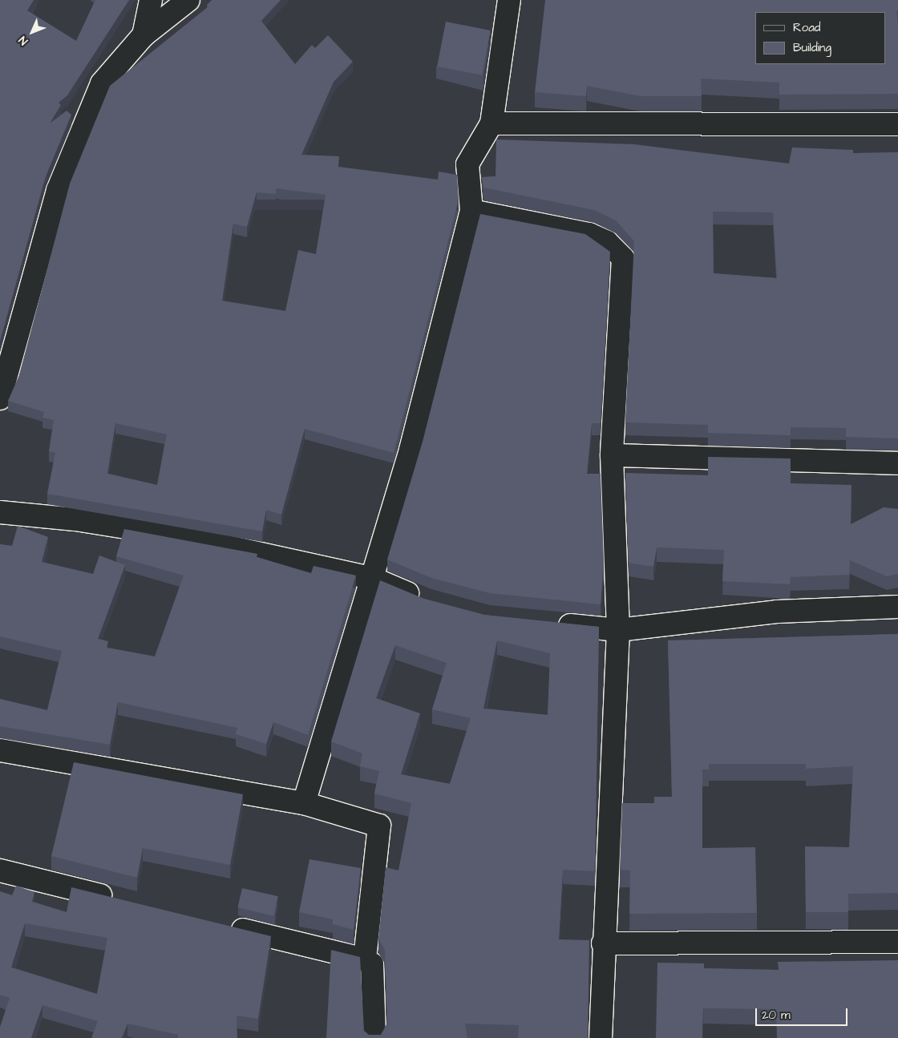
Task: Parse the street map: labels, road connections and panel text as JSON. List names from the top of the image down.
{
  "legend": ["Road", "Building"],
  "scale_bar": "20 m",
  "north": "bottom left"
}
